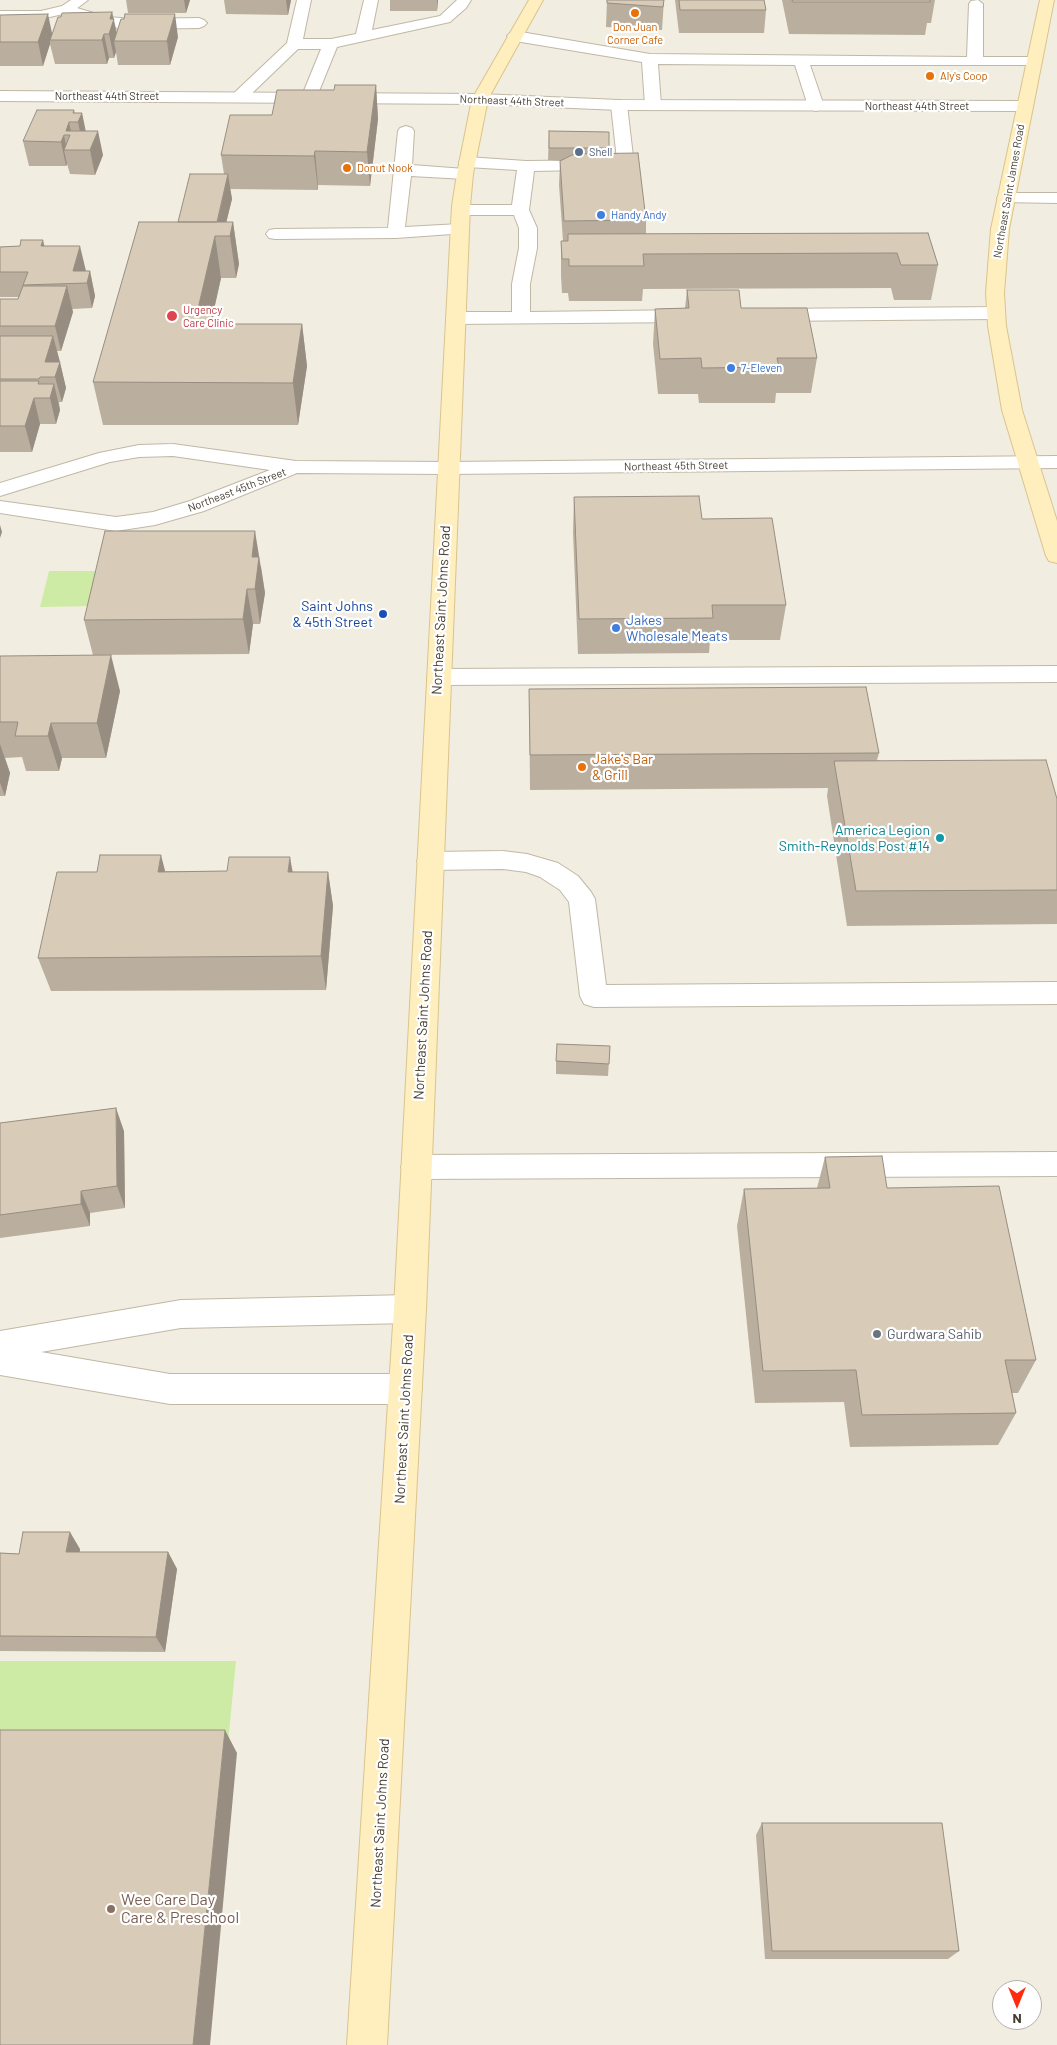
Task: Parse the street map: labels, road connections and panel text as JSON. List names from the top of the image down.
{
  "streets": {
    "main road": ["Northeast Saint James Road", "Northeast Saint Johns Road"],
    "street": ["Northeast 44th Street", "Northeast 45th Street"]
  },
  "crossings": [
    ["Northeast 44th Street", "Northeast Saint James Road"],
    ["Northeast 44th Street", "Northeast Saint Johns Road"],
    ["Northeast Saint James Road", "Northeast 45th Street"],
    ["Northeast 45th Street", "Northeast Saint Johns Road"]
  ],
  "places": [
    "Don Juan Corner Cafe",
    "Aly's Coop",
    "Shell",
    "Donut Nook",
    "Handy Andy",
    "Urgency Care Clinic",
    "7-Eleven",
    "Saint Johns & 45th Street",
    "Jakes Wholesale Meats",
    "Jake's Bar & Grill",
    "America Legion Smith-Reynolds Post #14",
    "Gurdwara Sahib",
    "Wee Care Day Care & Preschool"
  ],
  "north": "bottom"
}
